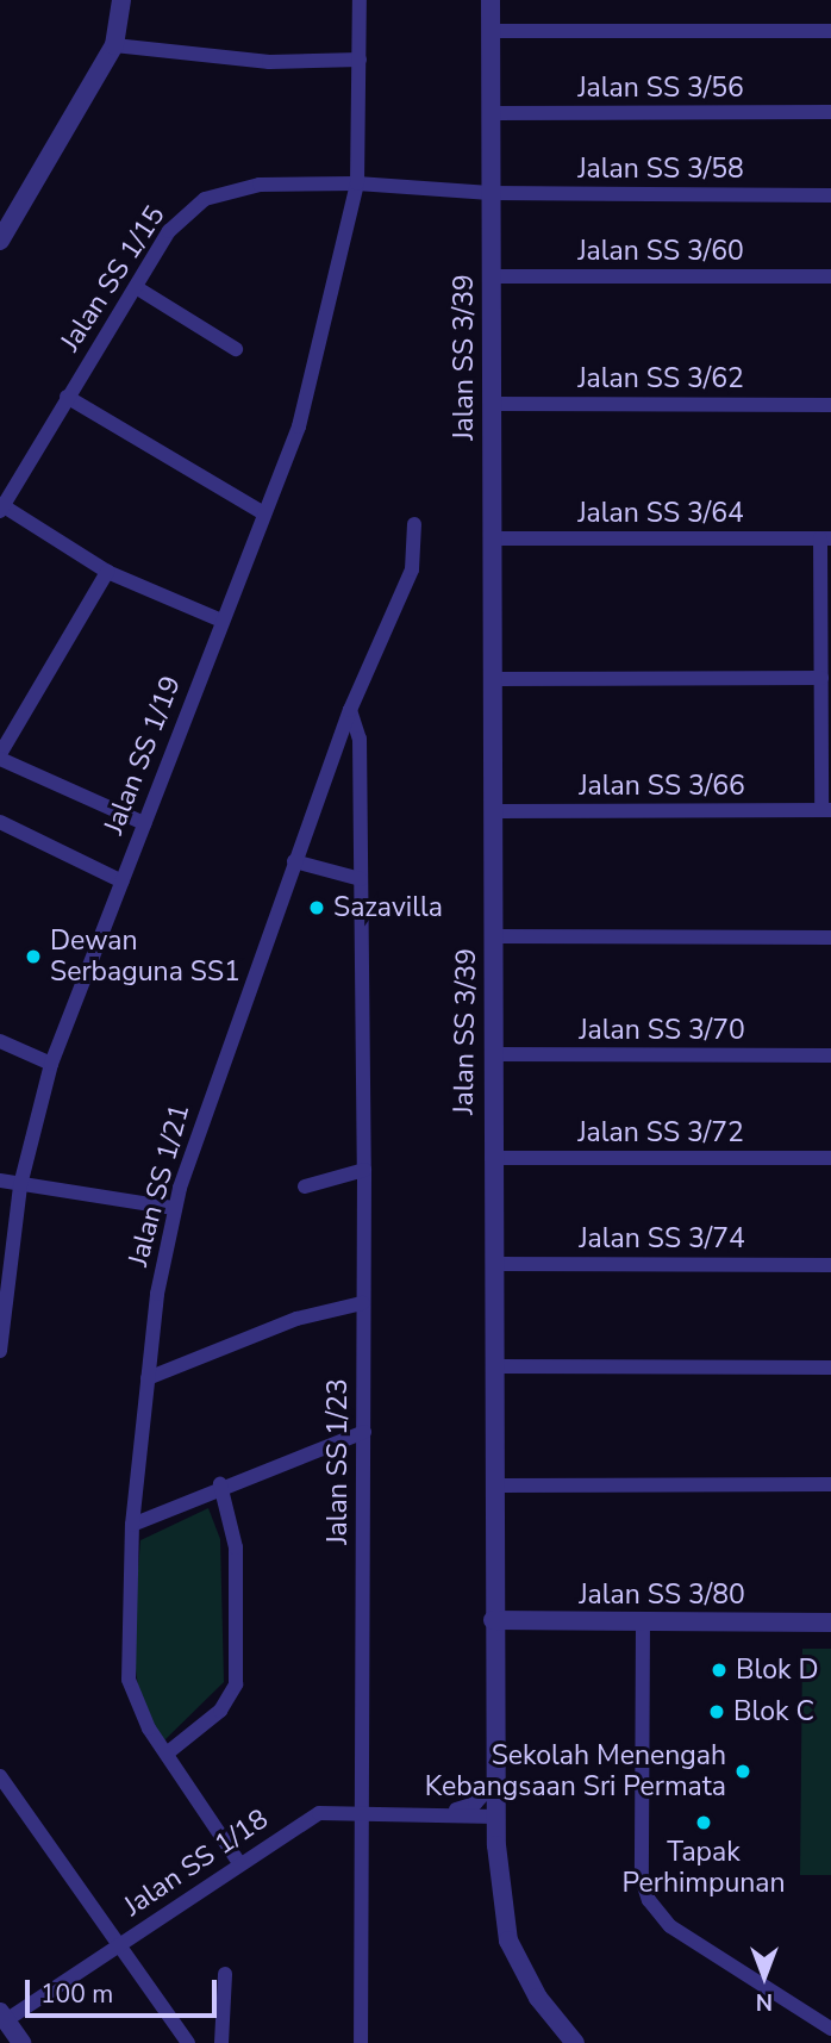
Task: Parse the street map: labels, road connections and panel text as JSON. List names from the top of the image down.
{
  "streets": {
    "street": [
      "Jalan SS 3/56",
      "Jalan SS 3/58",
      "Jalan SS 3/60",
      "Jalan SS 1/15",
      "Jalan SS 3/39",
      "Jalan SS 3/62",
      "Jalan SS 3/64",
      "Jalan SS 1/19",
      "Jalan SS 3/66",
      "Jalan SS 3/70",
      "Jalan SS 3/72",
      "Jalan SS 1/21",
      "Jalan SS 3/74",
      "Jalan SS 1/23",
      "Jalan SS 3/80",
      "Jalan SS 1/18"
    ]
  },
  "crossings": [
    ["Jalan SS 3/56", "Jalan SS 3/39"],
    ["Jalan SS 3/58", "Jalan SS 1/15"],
    ["Jalan SS 3/58", "Jalan SS 3/39"],
    ["Jalan SS 3/60", "Jalan SS 3/39"],
    ["Jalan SS 1/15", "Jalan SS 3/39"],
    ["Jalan SS 1/15", "Jalan SS 1/19"],
    ["Jalan SS 3/39", "Jalan SS 3/62"],
    ["Jalan SS 3/39", "Jalan SS 3/64"],
    ["Jalan SS 3/39", "Jalan SS 3/66"],
    ["Jalan SS 3/39", "Jalan SS 3/70"],
    ["Jalan SS 3/39", "Jalan SS 3/72"],
    ["Jalan SS 3/39", "Jalan SS 3/74"],
    ["Jalan SS 3/39", "Jalan SS 3/80"],
    ["Jalan SS 3/39", "Jalan SS 1/18"],
    ["Jalan SS 1/21", "Jalan SS 1/23"],
    ["Jalan SS 1/21", "Jalan SS 1/18"],
    ["Jalan SS 1/23", "Jalan SS 1/18"]
  ],
  "places": [
    "Sazavilla",
    "Dewan Serbaguna SS1",
    "Blok D",
    "Blok C",
    "Sekolah Menengah Kebangsaan Sri Permata",
    "Tapak Perhimpunan"
  ],
  "scale_bar": "100 m",
  "north": "bottom"
}
